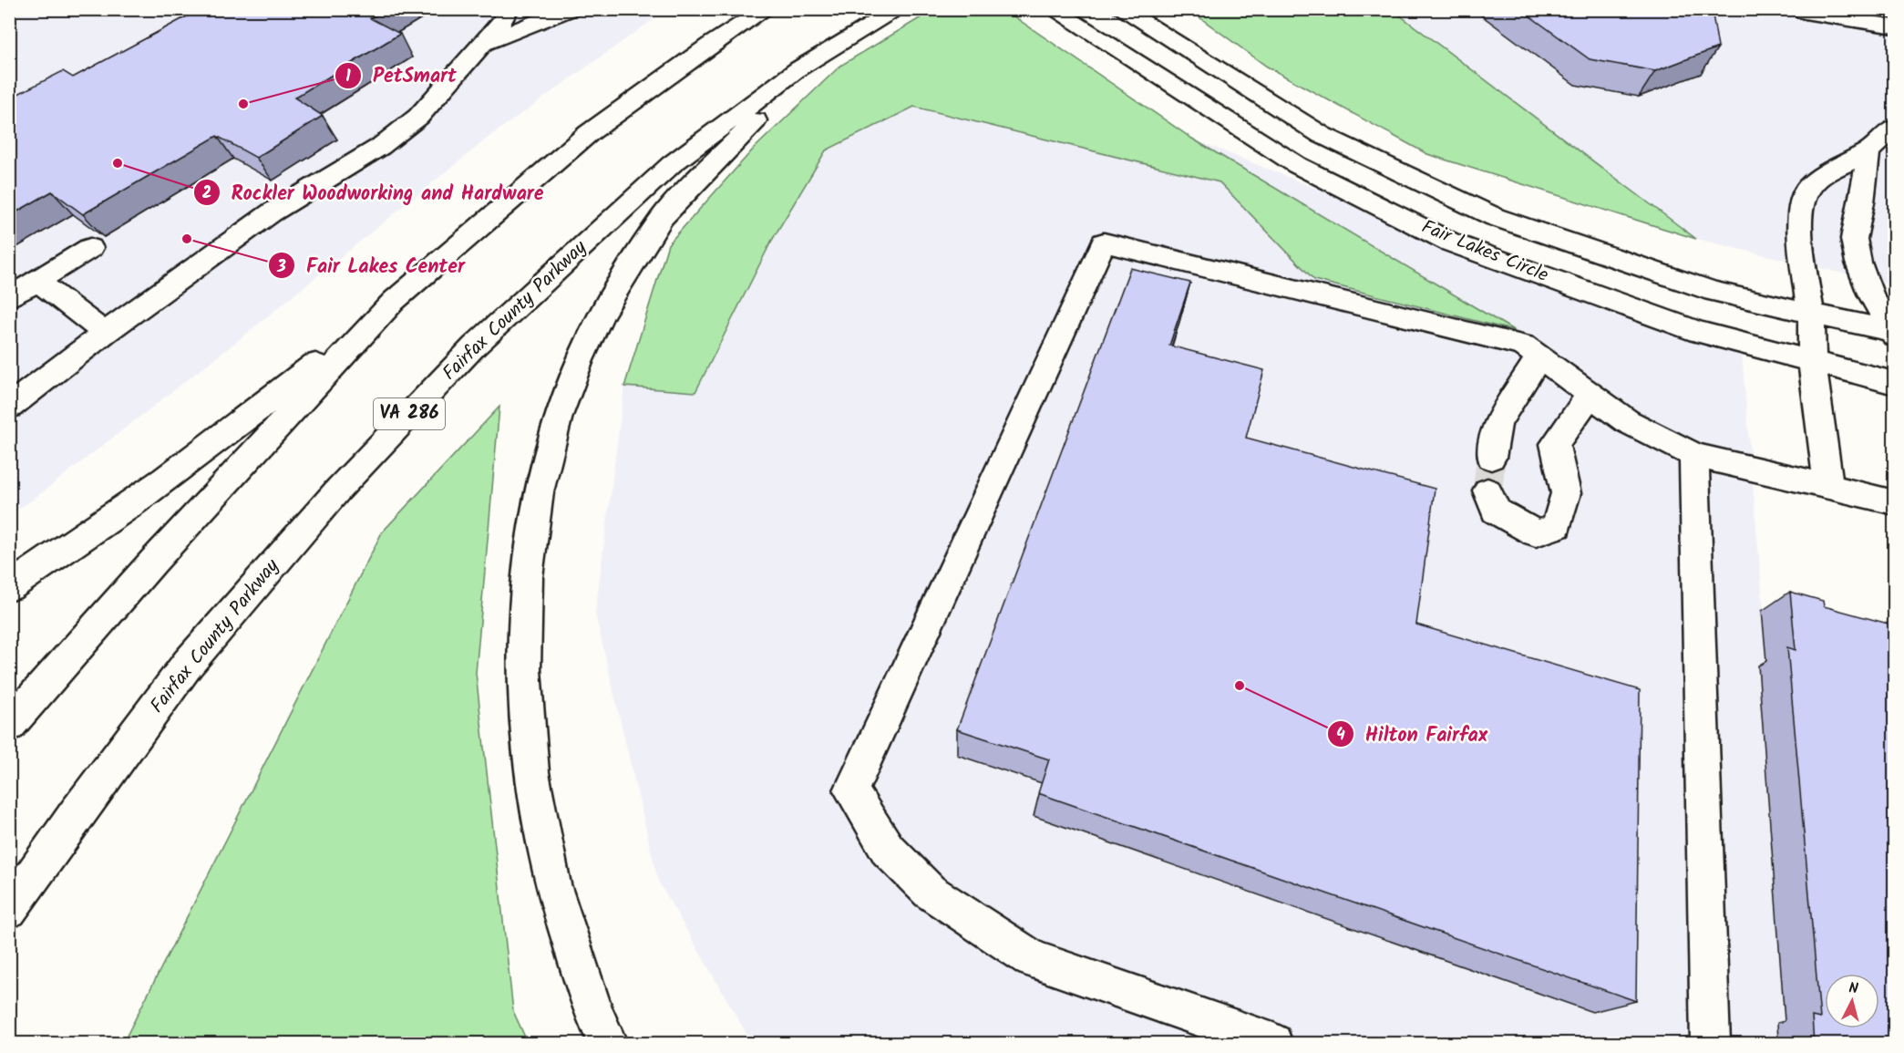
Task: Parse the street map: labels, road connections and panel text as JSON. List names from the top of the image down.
{
  "streets": {
    "main road": ["Fair Lakes Circle", "Fairfax County Parkway", "VA 286"]
  },
  "places": [
    "PetSmart",
    "Rockler Woodworking and Hardware",
    "Fair Lakes Center",
    "Hilton Fairfax"
  ],
  "north": "top"
}
